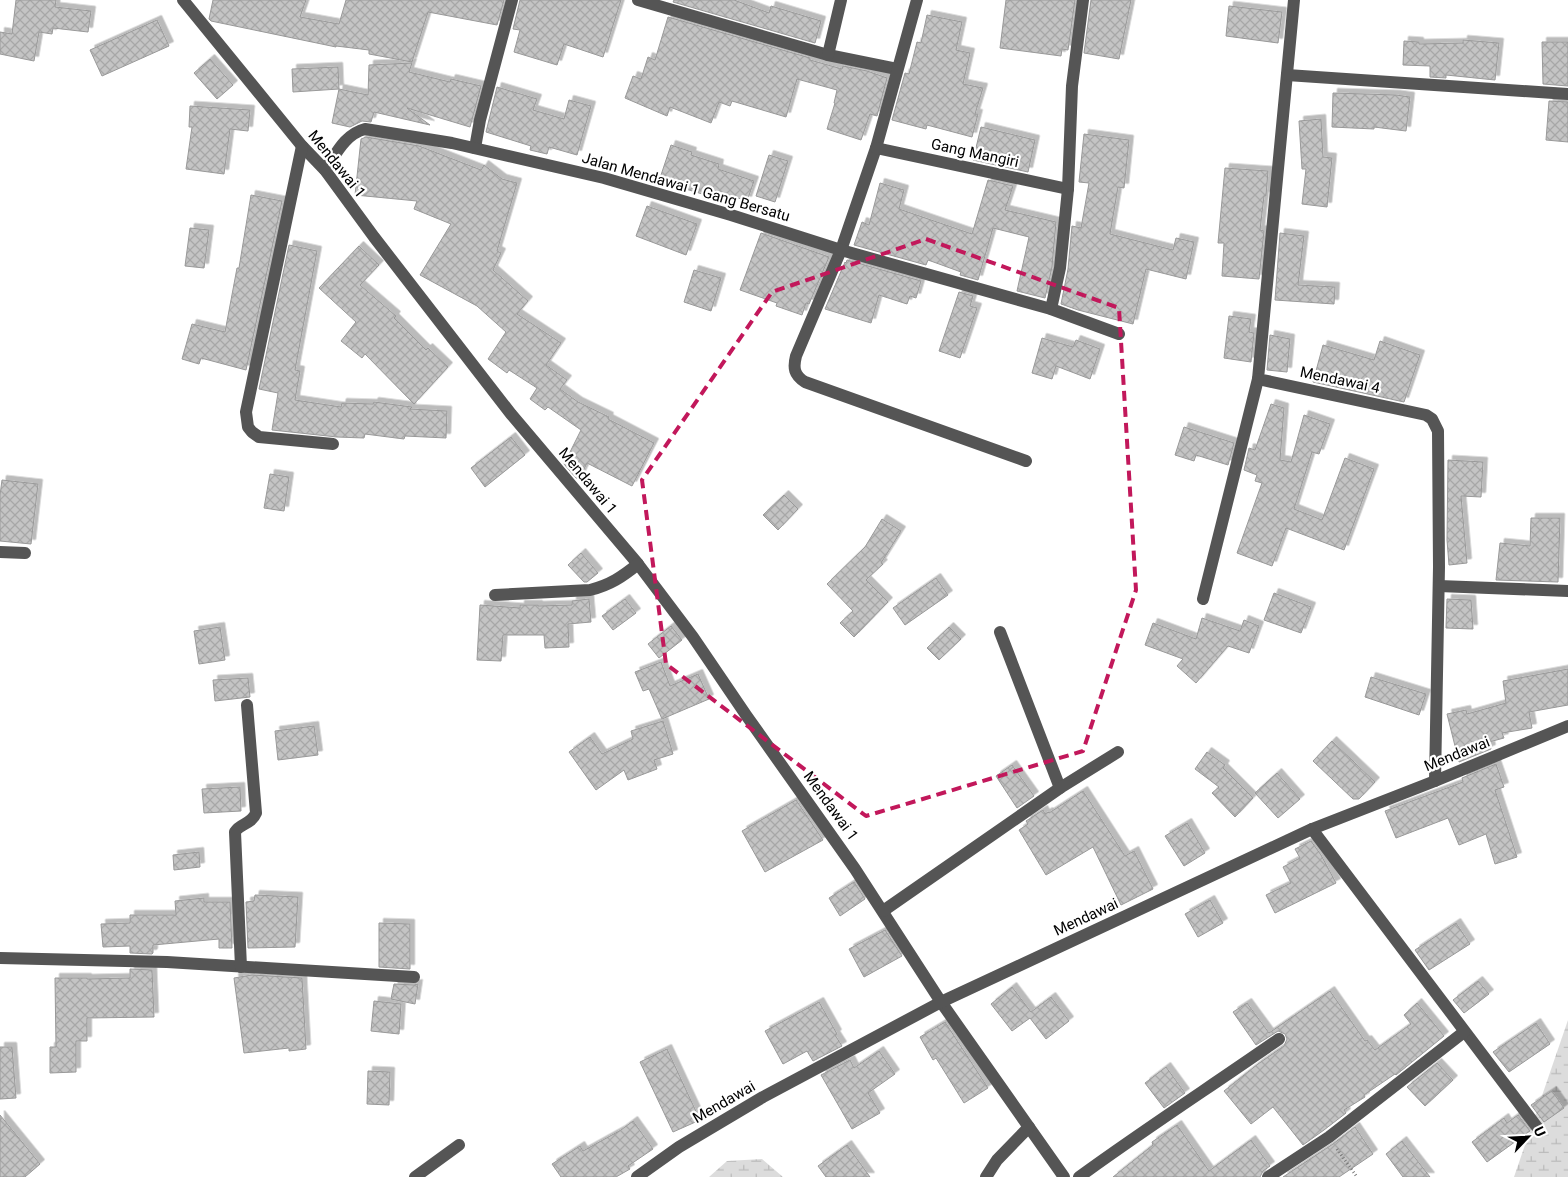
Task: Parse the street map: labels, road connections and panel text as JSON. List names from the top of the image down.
{
  "streets": {
    "street": [
      "Gang Mangiri",
      "Mendawai 1",
      "Jalan Mendawai 1 Gang Bersatu",
      "Mendawai 4",
      "Mendawai"
    ]
  },
  "crossings": [
    ["Mendawai 1", "Jalan Mendawai 1 Gang Bersatu"],
    ["Mendawai 1", "Mendawai"],
    ["Mendawai 4", "Mendawai"]
  ],
  "north": "top right"
}
